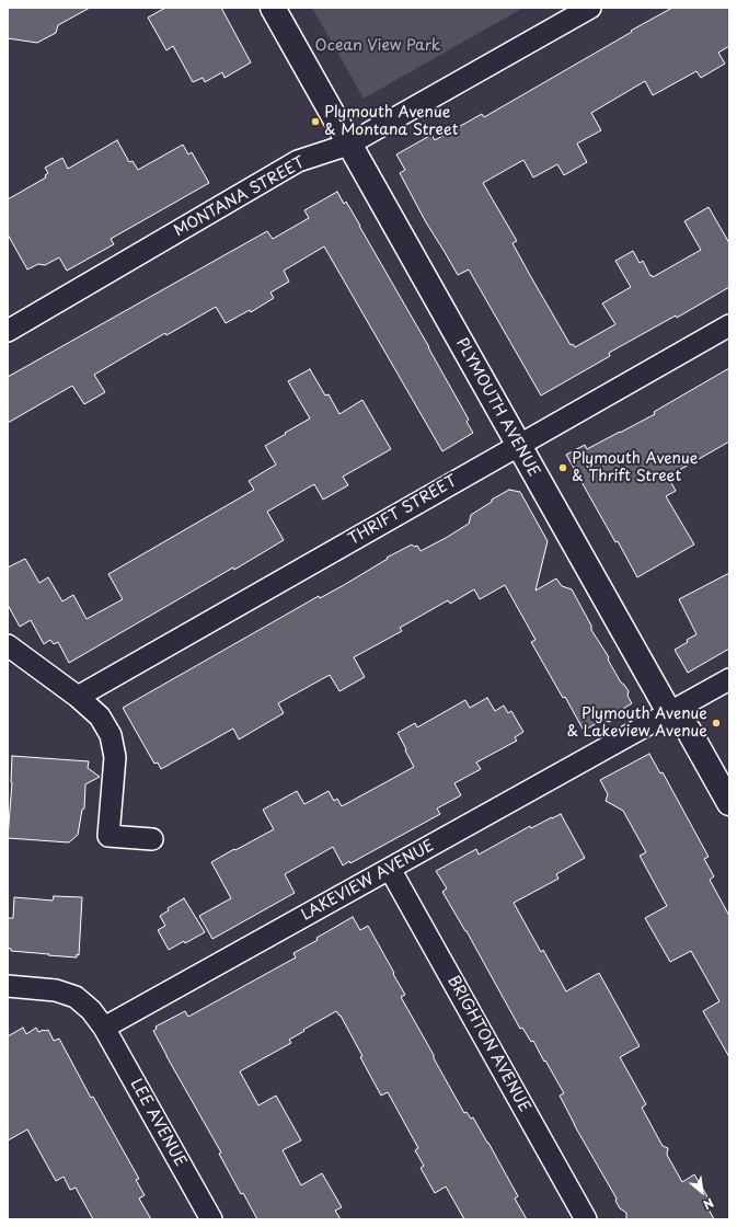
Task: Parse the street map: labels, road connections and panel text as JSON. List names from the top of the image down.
{
  "streets": {
    "street": [
      "MONTANA STREET",
      "PLYMOUTH AVENUE",
      "THRIFT STREET",
      "LAKEVIEW AVENUE",
      "BRIGHTON AVENUE",
      "LEE AVENUE"
    ]
  },
  "crossings": [
    ["MONTANA STREET", "PLYMOUTH AVENUE"],
    ["PLYMOUTH AVENUE", "THRIFT STREET"],
    ["PLYMOUTH AVENUE", "LAKEVIEW AVENUE"],
    ["LAKEVIEW AVENUE", "BRIGHTON AVENUE"],
    ["LAKEVIEW AVENUE", "LEE AVENUE"]
  ],
  "parks": ["Ocean View Park"],
  "places": ["Plymouth Avenue & Montana Street", "Plymouth Avenue & Thrift Street", "Plymouth Avenue & Lakeview Avenue"],
  "north": "bottom right"
}
